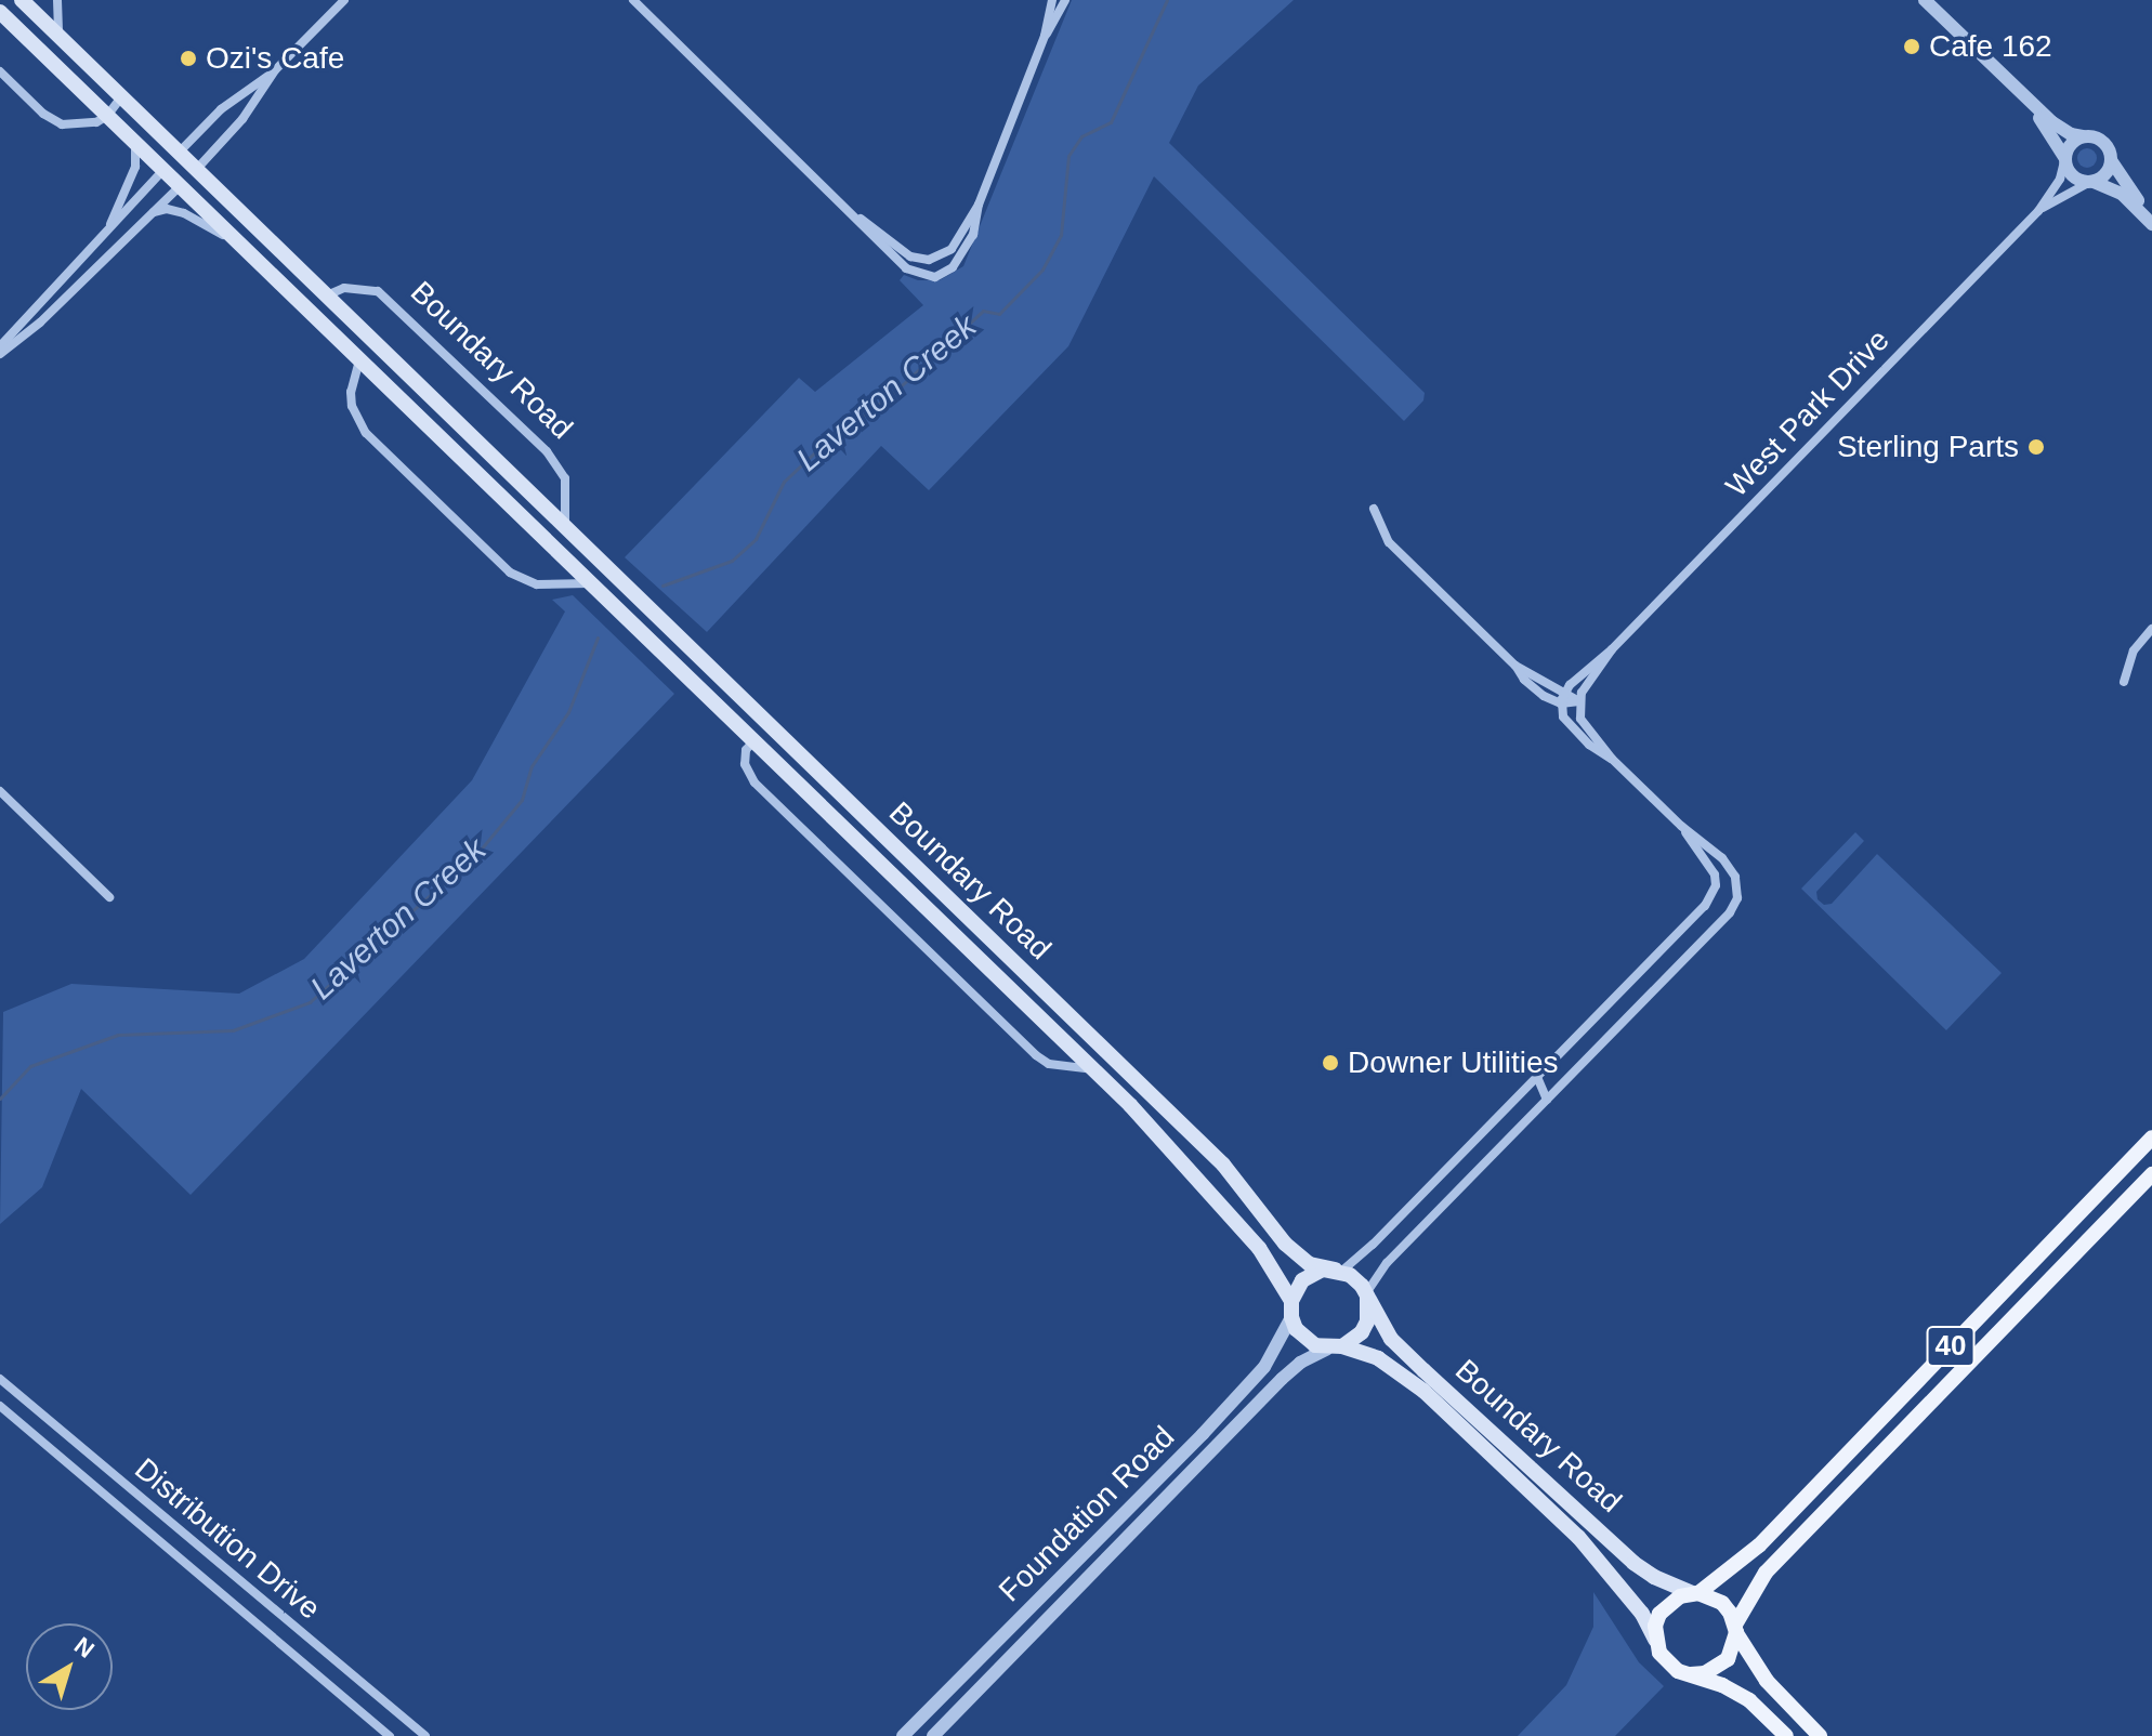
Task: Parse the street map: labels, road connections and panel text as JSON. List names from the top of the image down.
{
  "streets": {
    "main road": ["Boundary Road", "40"],
    "street": ["West Park Drive", "Foundation Road", "Distribution Drive"]
  },
  "crossings": [
    ["Boundary Road", "40"],
    ["Boundary Road", "Foundation Road"]
  ],
  "water": ["Laverton Creek"],
  "places": [
    "Cafe 162",
    "Ozi's Cafe",
    "Sterling Parts",
    "Downer Utilities"
  ],
  "north": "top right"
}
